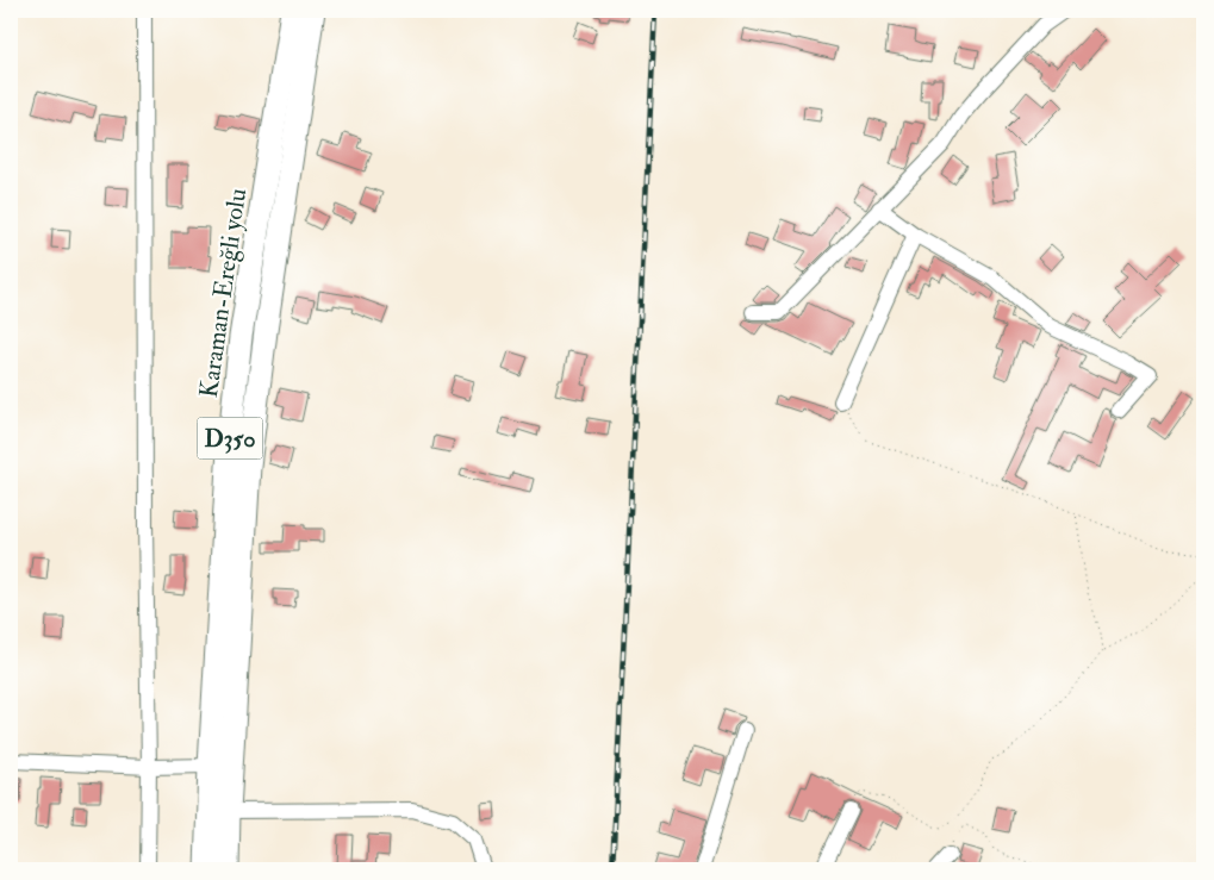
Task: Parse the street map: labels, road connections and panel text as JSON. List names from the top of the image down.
{
  "streets": {
    "highway": ["Karaman-Ereğli yolu", "D350"]
  }
}
